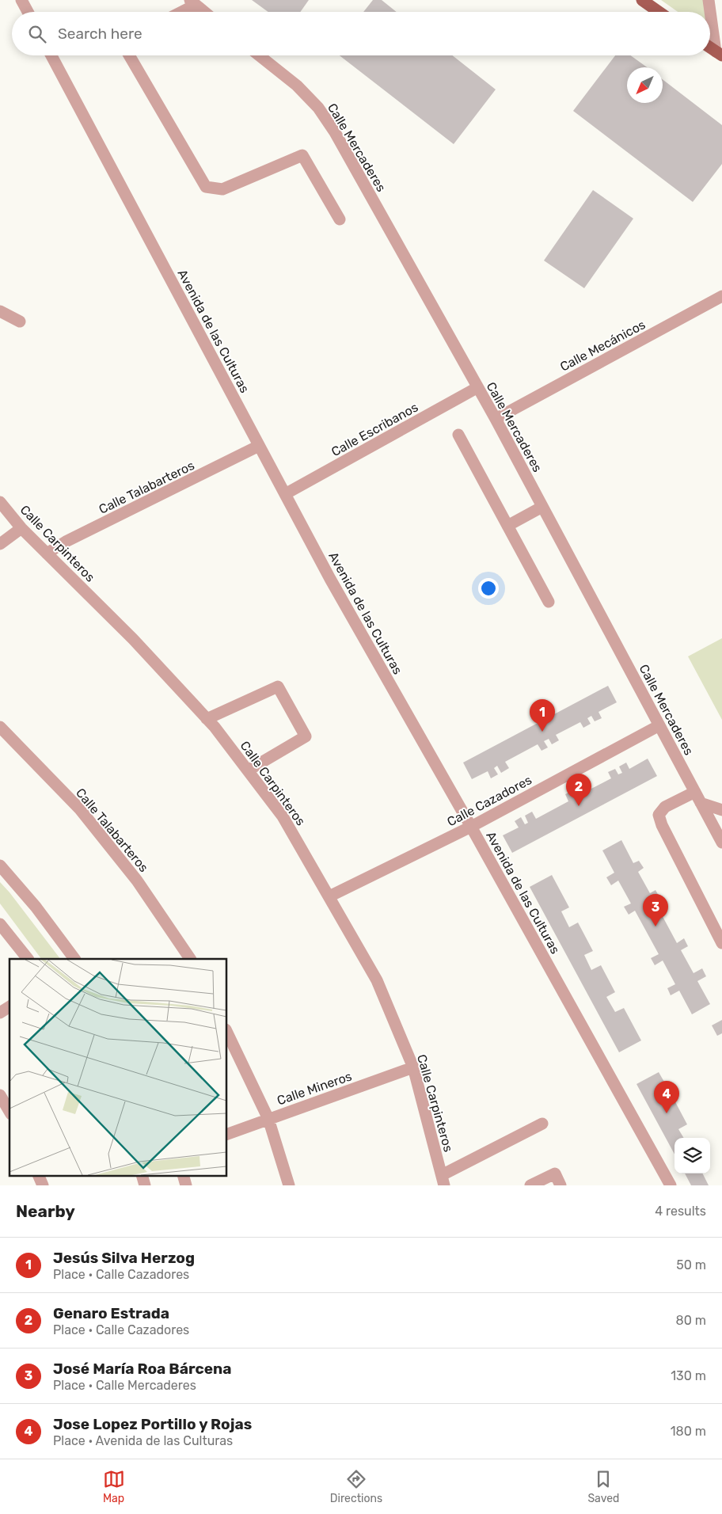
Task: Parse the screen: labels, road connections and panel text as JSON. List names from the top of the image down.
{
  "streets": {
    "street": [
      "Calle Mercaderes",
      "Avenida de las Culturas",
      "Calle Mecánicos",
      "Calle Escribanos",
      "Calle Talabarteros",
      "Calle Carpinteros",
      "Calle Cazadores",
      "Calle Mineros"
    ]
  },
  "crossings": [
    ["Calle Mercaderes", "Calle Mecánicos"],
    ["Calle Mercaderes", "Calle Escribanos"],
    ["Calle Mercaderes", "Calle Cazadores"],
    ["Avenida de las Culturas", "Calle Escribanos"],
    ["Avenida de las Culturas", "Calle Talabarteros"],
    ["Avenida de las Culturas", "Calle Cazadores"],
    ["Calle Talabarteros", "Calle Carpinteros"],
    ["Calle Carpinteros", "Calle Cazadores"],
    ["Calle Carpinteros", "Calle Mineros"]
  ],
  "north": "bottom left",
  "page": {
    "search": "Search here",
    "pins": [
      "1",
      "2",
      "3",
      "4"
    ],
    "heading": ["Nearby", "4 results"],
    "list": [
      {
        "mark": "1",
        "name": "Jesús Silva Herzog",
        "note": "Place · Calle Cazadores",
        "value": "50 m"
      },
      {
        "mark": "2",
        "name": "Genaro Estrada",
        "note": "Place · Calle Cazadores",
        "value": "80 m"
      },
      {
        "mark": "3",
        "name": "José María Roa Bárcena",
        "note": "Place · Calle Mercaderes",
        "value": "130 m"
      },
      {
        "mark": "4",
        "name": "Jose Lopez Portillo y Rojas",
        "note": "Place · Avenida de las Culturas",
        "value": "180 m"
      }
    ],
    "nav": ["Map", "Directions", "Saved"]
  }
}
